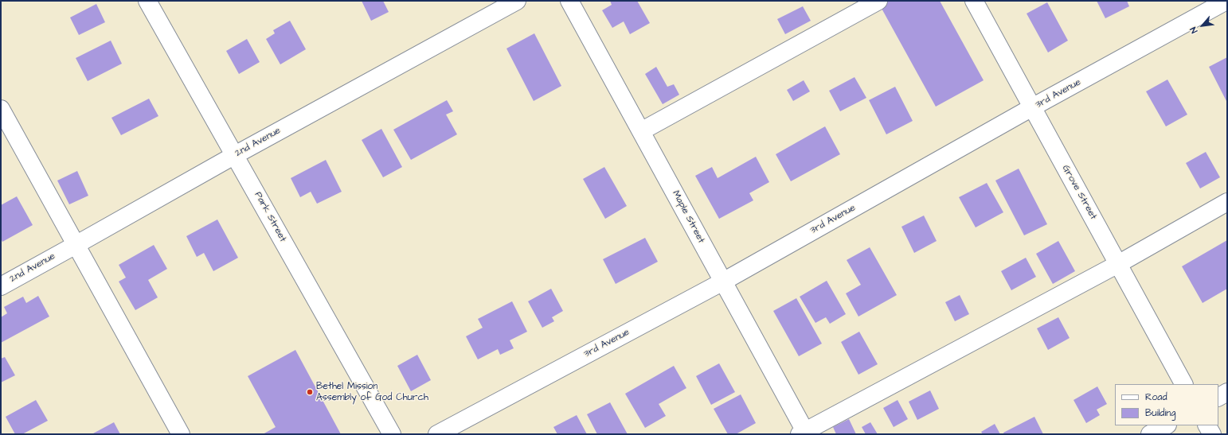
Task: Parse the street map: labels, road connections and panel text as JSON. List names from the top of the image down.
{
  "streets": {
    "street": [
      "3rd Avenue",
      "2nd Avenue",
      "Grove Street",
      "Park Street",
      "Maple Street"
    ]
  },
  "crossings": [
    ["3rd Avenue", "Grove Street"],
    ["3rd Avenue", "Maple Street"],
    ["2nd Avenue", "Park Street"]
  ],
  "places": ["Bethel Mission Assembly of God Church"],
  "legend": ["Road", "Building"],
  "north": "bottom left"
}
